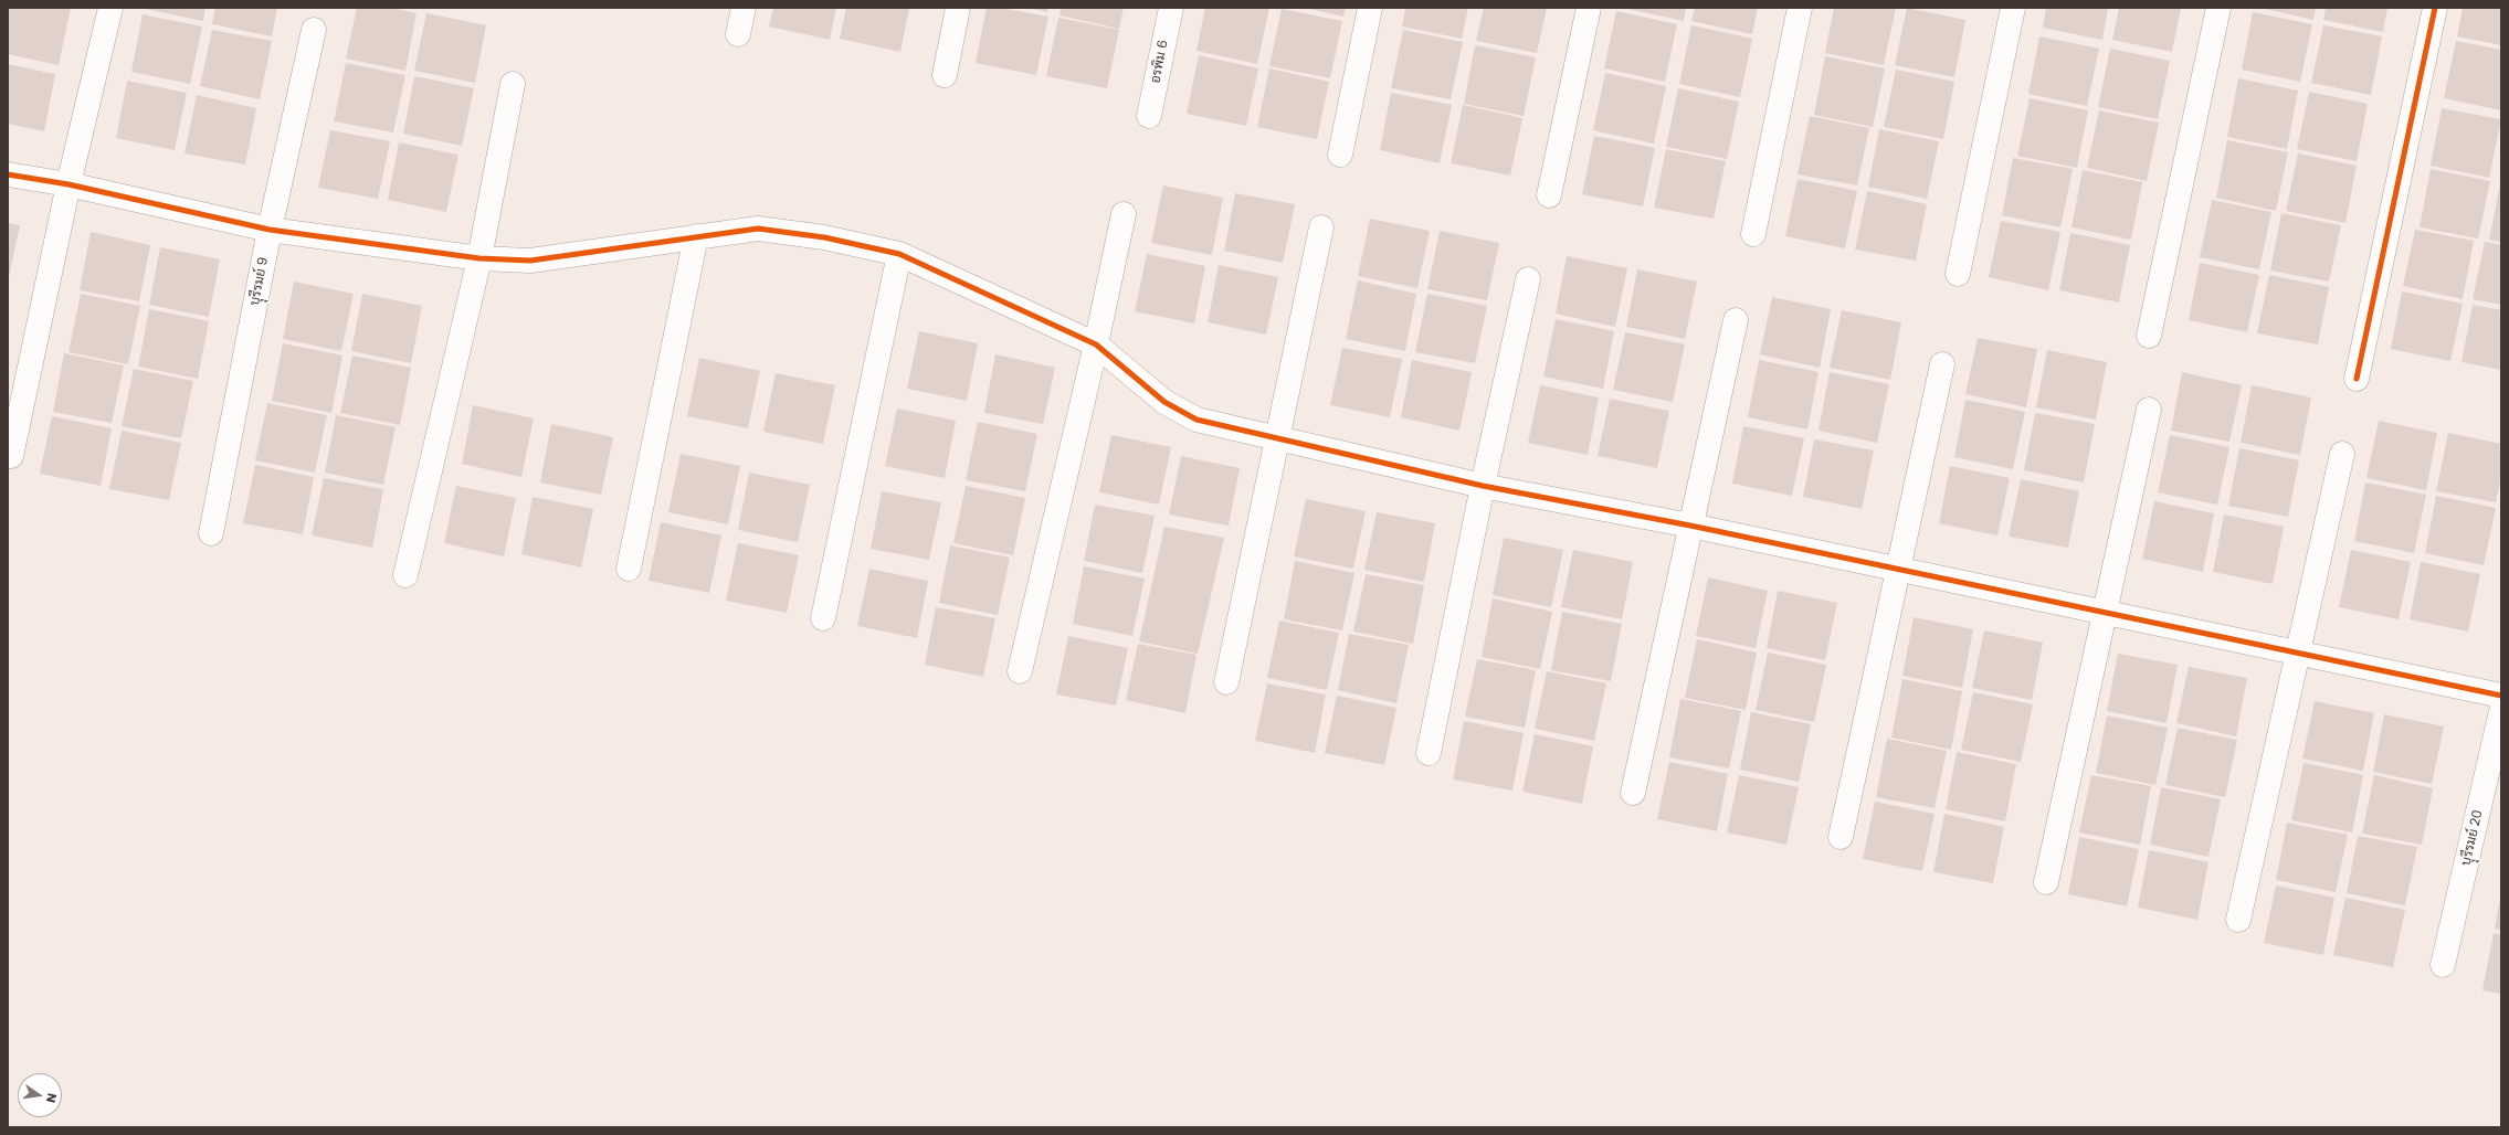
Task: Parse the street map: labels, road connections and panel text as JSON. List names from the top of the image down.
{
  "streets": {
    "street": ["อรพิม 6", "บุุรีรมย์ 9", "บุุรีรมย์ 20"]
  },
  "north": "right"
}
